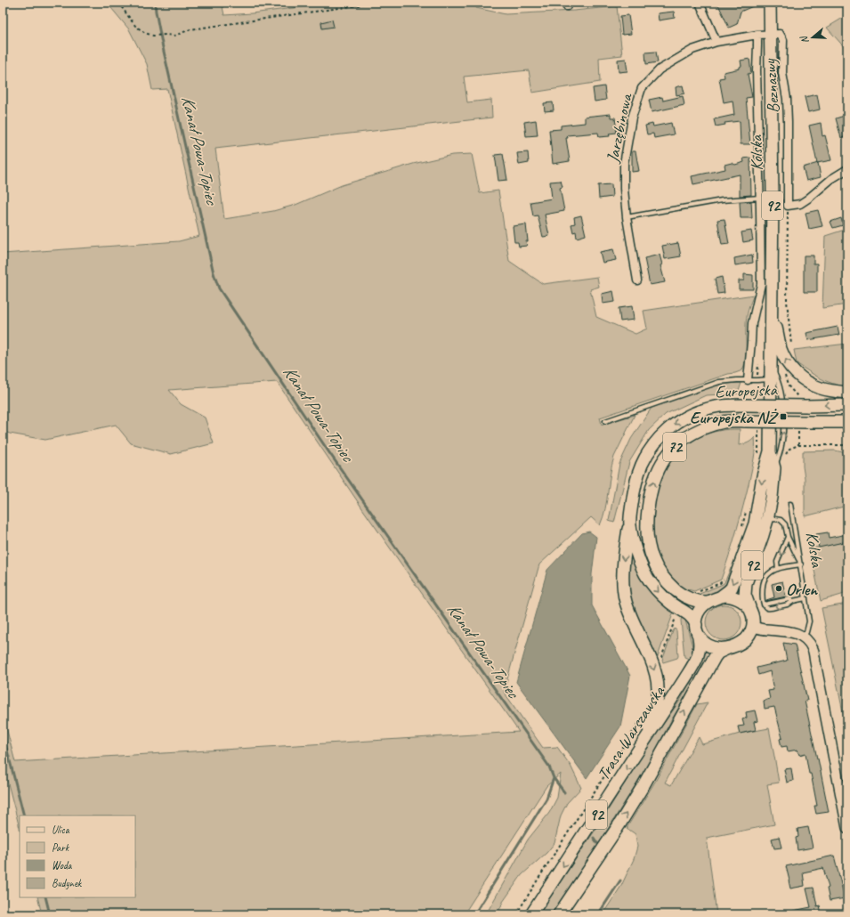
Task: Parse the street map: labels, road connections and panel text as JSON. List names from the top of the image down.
{
  "streets": {
    "main road": [
      "Kolska",
      "92",
      "Europejska",
      "72",
      "Trasa Warszawska"
    ],
    "street": ["Beznazwy", "Jarzębinowa"]
  },
  "crossings": [
    ["Beznazwy", "Jarzębinowa"],
    ["Beznazwy", "Kolska"],
    ["Jarzębinowa", "Kolska"],
    ["Kolska", "92"],
    ["92", "Europejska"],
    ["92", "Trasa Warszawska"],
    ["Europejska", "Trasa Warszawska"]
  ],
  "water": ["Kanał Powa-Topiec"],
  "places": {
    "transit": ["Europejska NŻ"],
    "other": ["Orlen"]
  },
  "legend": [
    "Ulica",
    "Park",
    "Woda",
    "Budynek"
  ],
  "north": "left"
}
